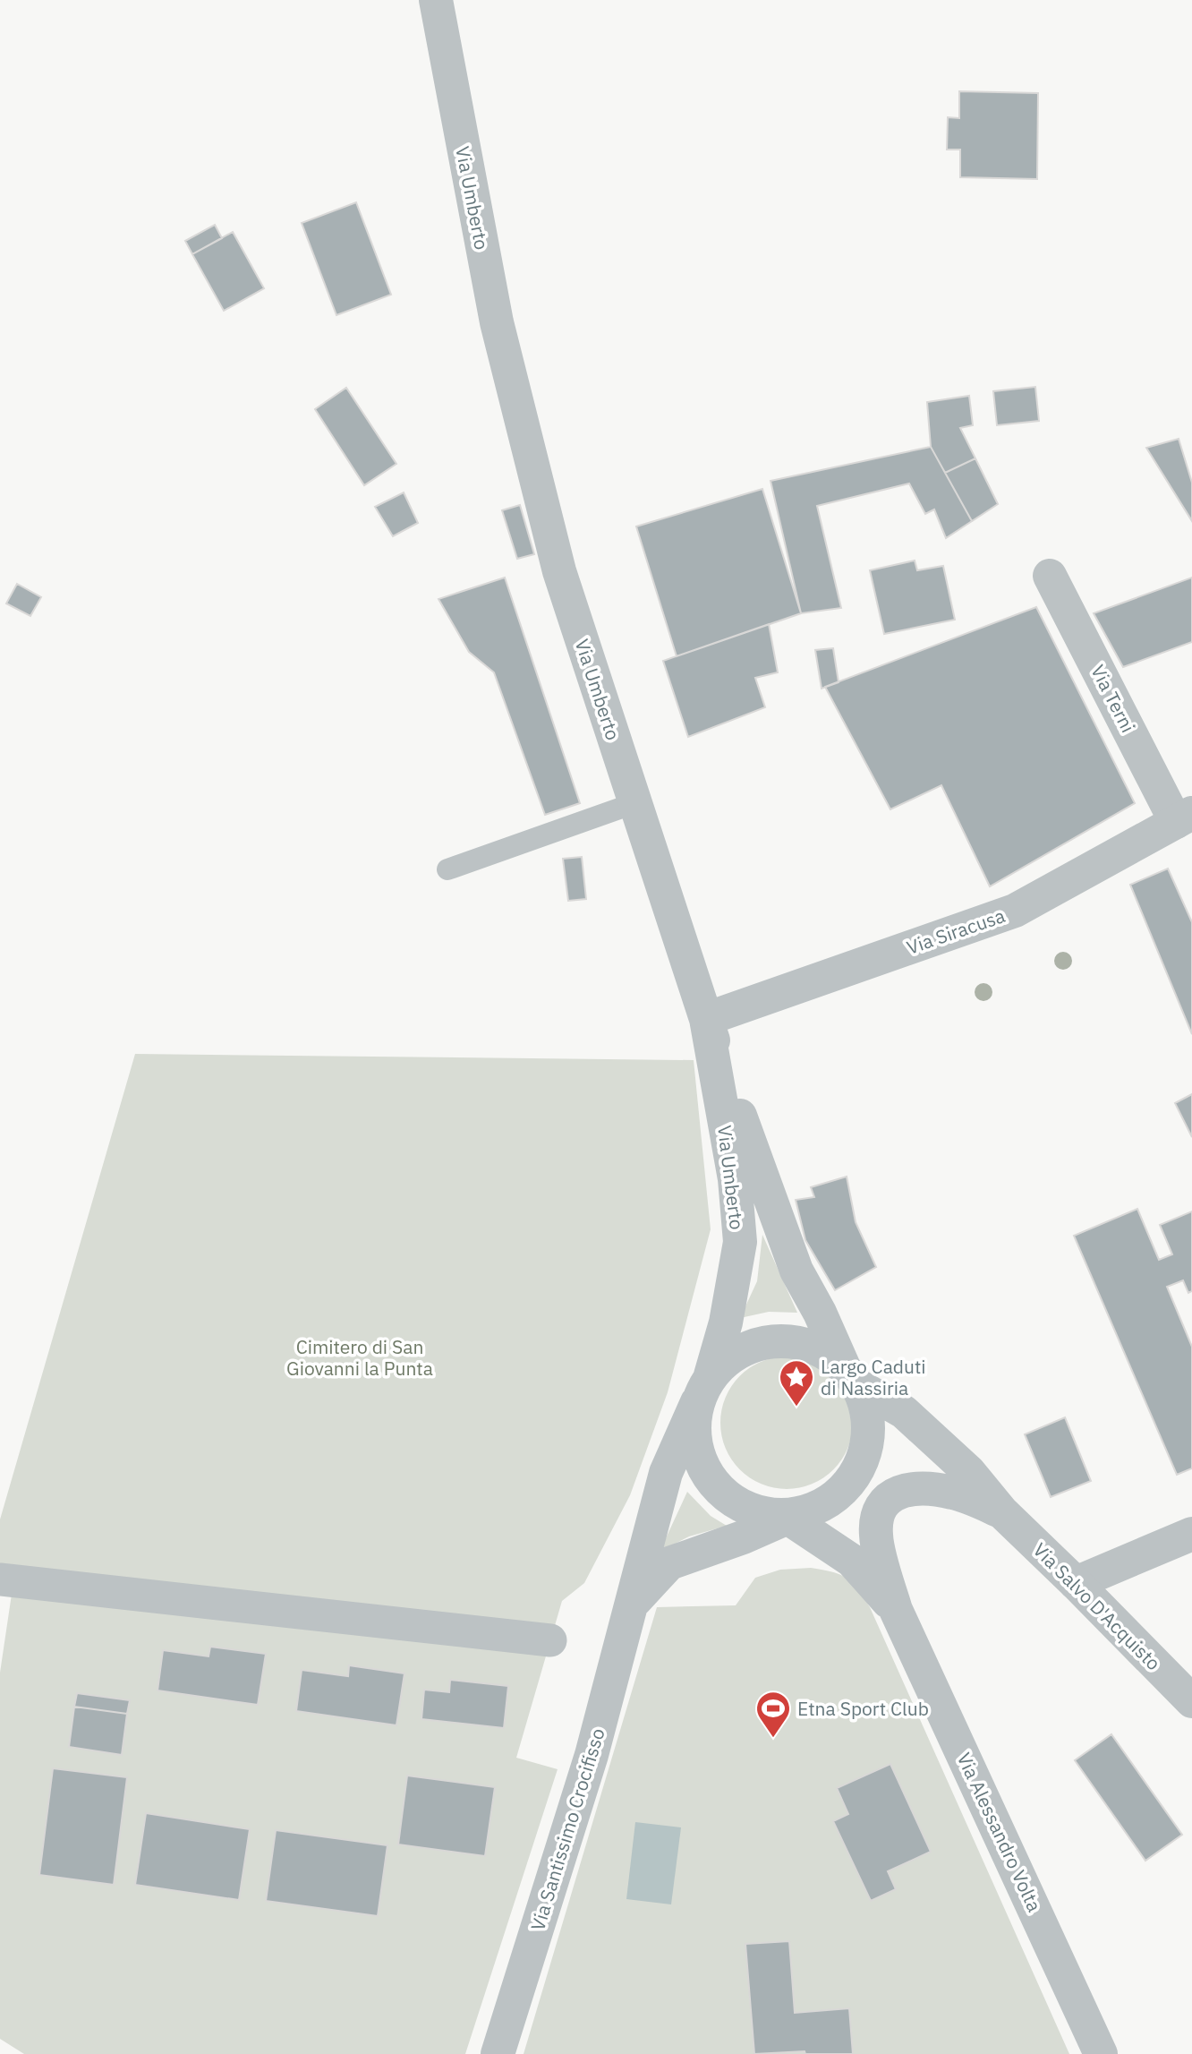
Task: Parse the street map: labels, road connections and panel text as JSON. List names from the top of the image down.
{
  "streets": {
    "street": [
      "Via Umberto",
      "Via Terni",
      "Via Siracusa",
      "Via Salvo D'Acquisto",
      "Via Santissimo Crocifisso",
      "Via Alessandro Volta"
    ]
  },
  "crossings": [
    ["Via Umberto", "Via Siracusa"],
    ["Via Umberto", "Via Salvo D'Acquisto"],
    ["Via Umberto", "Via Santissimo Crocifisso"],
    ["Via Terni", "Via Siracusa"],
    ["Via Salvo D'Acquisto", "Via Santissimo Crocifisso"]
  ],
  "parks": ["Cimitero di San Giovanni la Punta"],
  "places": {
    "place": ["Largo Caduti di Nassiria"],
    "sports": ["Etna Sport Club"]
  }
}
